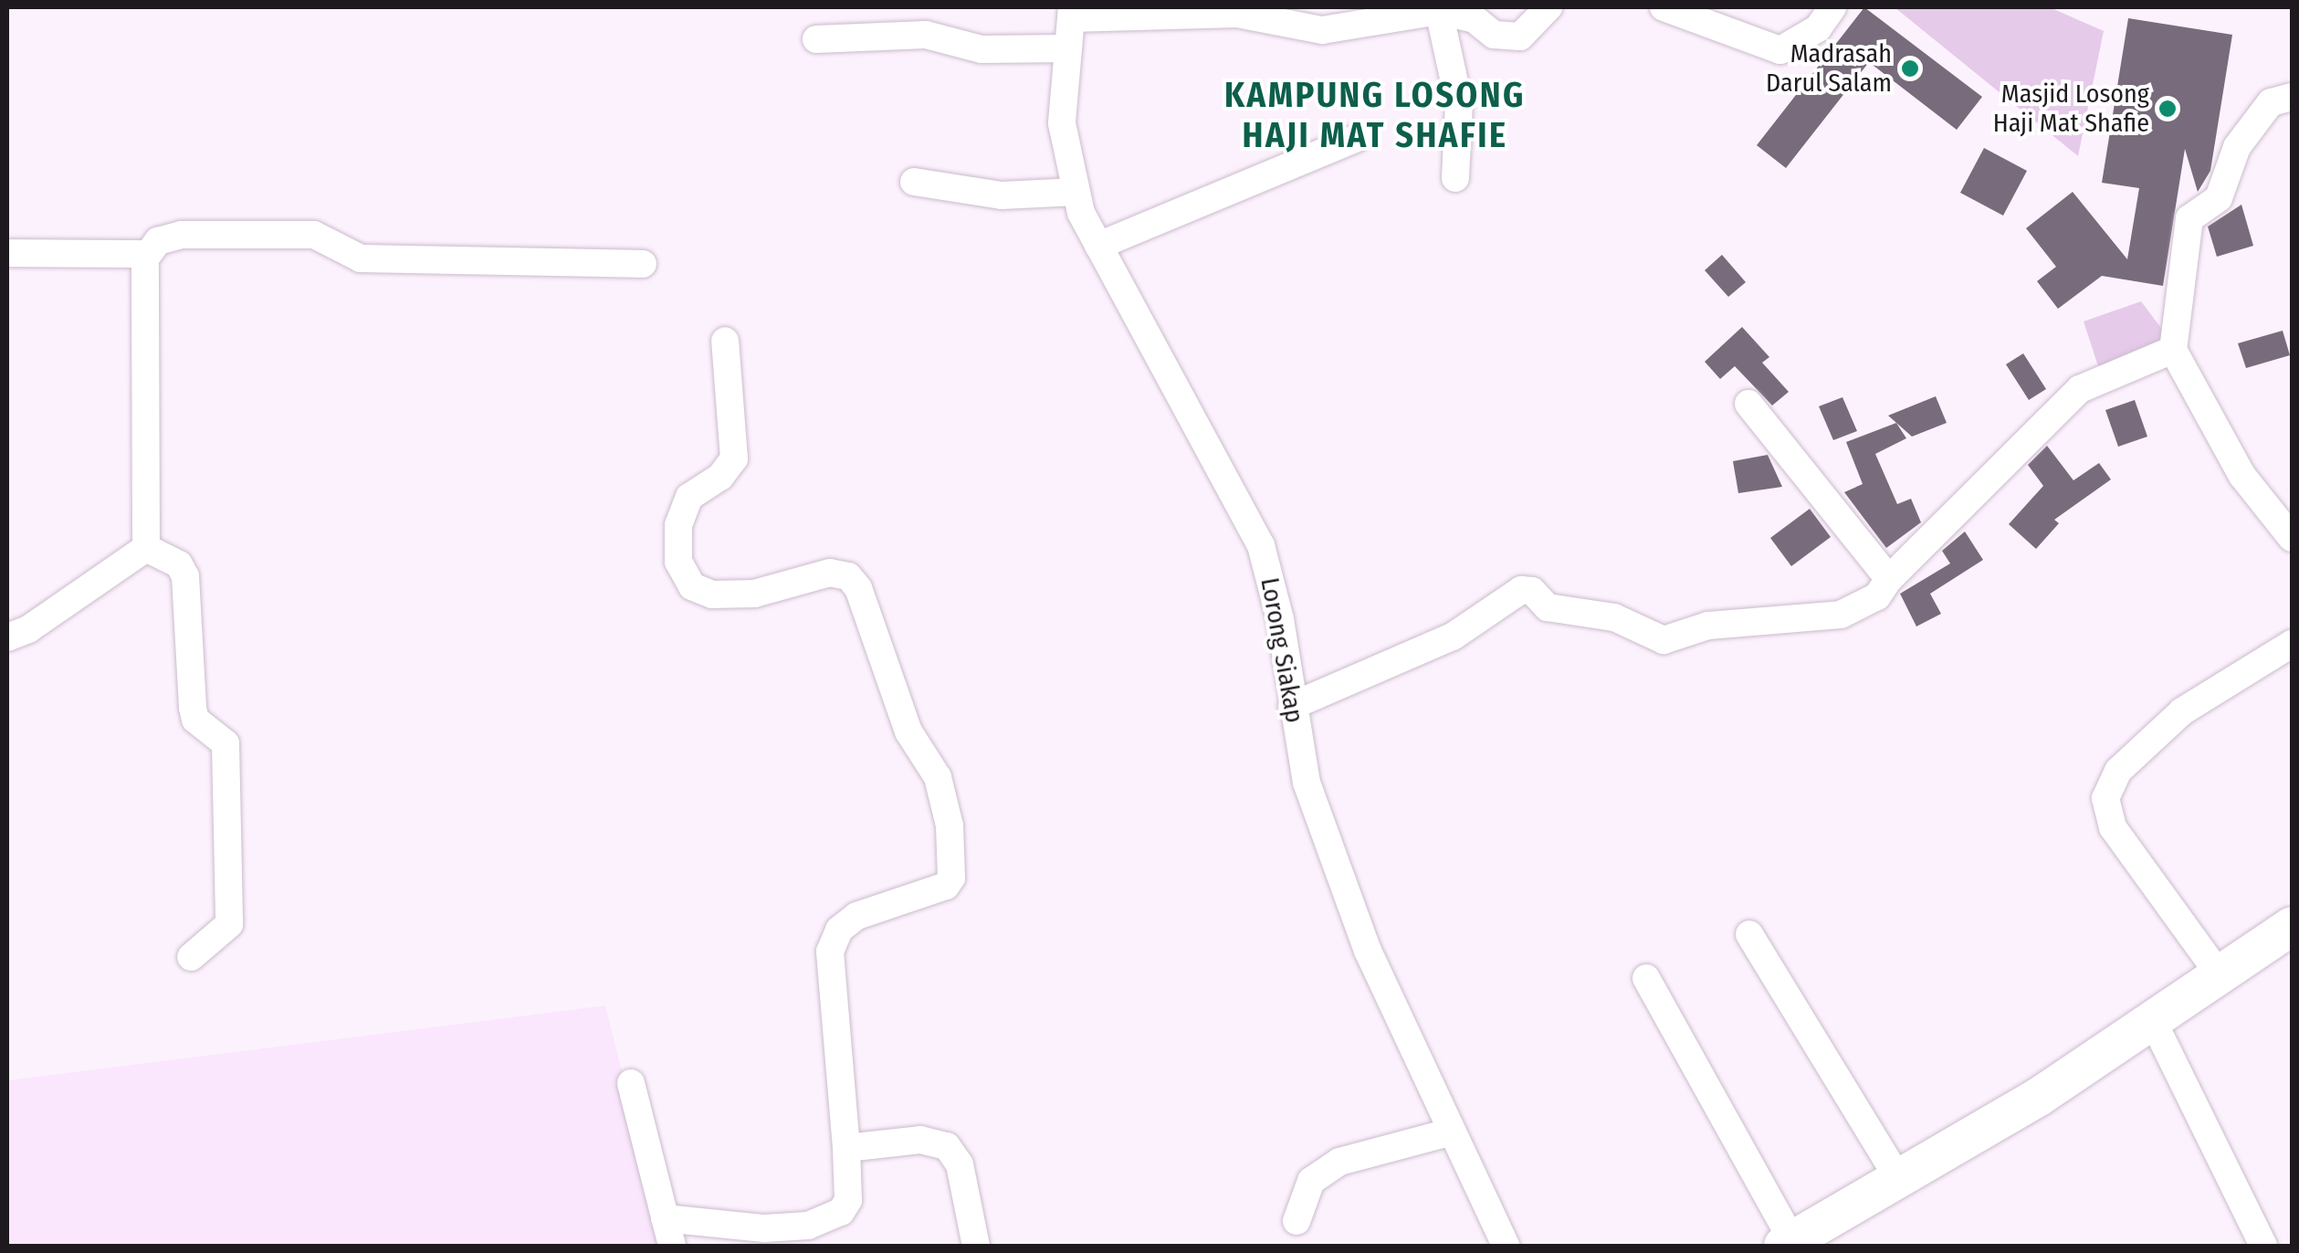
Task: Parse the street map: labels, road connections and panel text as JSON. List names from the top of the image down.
{
  "streets": {
    "street": ["Lorong Siakap"]
  },
  "districts": ["KAMPUNG LOSONG HAJI MAT SHAFIE"],
  "places": ["Madrasah Darul Salam", "Masjid Losong Haji Mat Shafie"]
}
